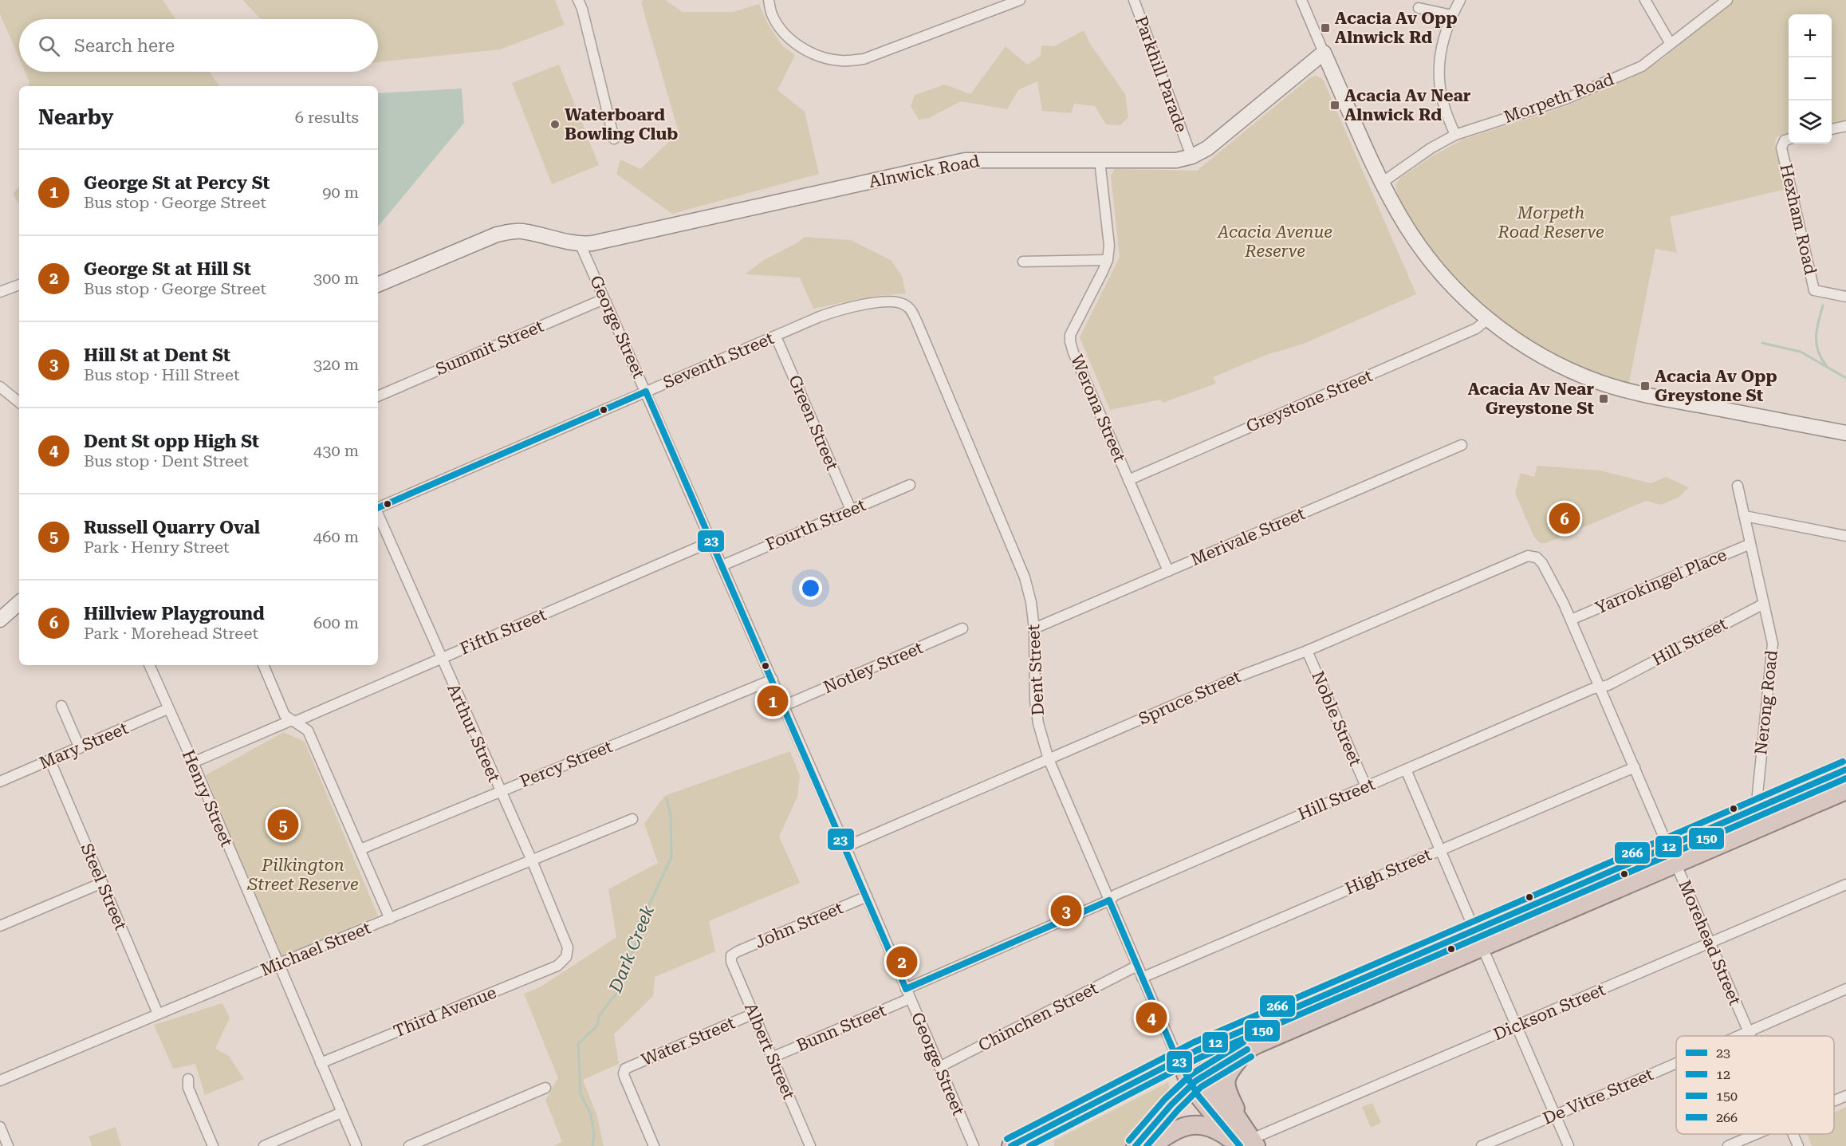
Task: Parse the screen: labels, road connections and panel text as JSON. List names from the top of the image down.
{
  "streets": {
    "street": [
      "Parkhill Parade",
      "Morpeth Road",
      "Alnwick Road",
      "Hexham Road",
      "George Street",
      "Summit Street",
      "Seventh Street",
      "Greystone Street",
      "Werona Street",
      "Green Street",
      "Fourth Street",
      "Merivale Street",
      "Yarrokingel Place",
      "Fifth Street",
      "Hill Street",
      "Notley Street",
      "Dent Street",
      "Spruce Street",
      "Nerong Road",
      "Noble Street",
      "Arthur Street",
      "Mary Street",
      "Percy Street",
      "Henry Street",
      "High Street",
      "Steel Street",
      "John Street",
      "Morehead Street",
      "Michael Street",
      "Third Avenue",
      "Dickson Street",
      "Chinchen Street",
      "Bunn Street",
      "Water Street",
      "Albert Street",
      "De Vitre Street"
    ]
  },
  "crossings": [
    ["Alnwick Road", "George Street"],
    ["Alnwick Road", "Werona Street"],
    ["George Street", "Summit Street"],
    ["George Street", "Seventh Street"],
    ["George Street", "Fourth Street"],
    ["George Street", "Fifth Street"],
    ["George Street", "Hill Street"],
    ["George Street", "Notley Street"],
    ["George Street", "Spruce Street"],
    ["George Street", "Percy Street"],
    ["George Street", "John Street"],
    ["George Street", "Chinchen Street"],
    ["George Street", "Bunn Street"],
    ["Seventh Street", "Green Street"],
    ["Seventh Street", "Dent Street"],
    ["Greystone Street", "Werona Street"],
    ["Werona Street", "Merivale Street"],
    ["Green Street", "Fourth Street"],
    ["Merivale Street", "Dent Street"],
    ["Yarrokingel Place", "Nerong Road"],
    ["Yarrokingel Place", "Morehead Street"],
    ["Fifth Street", "Arthur Street"],
    ["Fifth Street", "Henry Street"],
    ["Hill Street", "Dent Street"],
    ["Hill Street", "Nerong Road"],
    ["Hill Street", "Noble Street"],
    ["Hill Street", "Morehead Street"],
    ["Dent Street", "Spruce Street"],
    ["Dent Street", "High Street"],
    ["Dent Street", "Chinchen Street"],
    ["Spruce Street", "Noble Street"],
    ["Spruce Street", "Morehead Street"],
    ["Arthur Street", "Percy Street"],
    ["Arthur Street", "Michael Street"],
    ["Arthur Street", "Third Avenue"],
    ["Mary Street", "Henry Street"],
    ["Mary Street", "Steel Street"],
    ["Henry Street", "Michael Street"],
    ["Henry Street", "Third Avenue"],
    ["High Street", "Morehead Street"],
    ["Steel Street", "Michael Street"],
    ["John Street", "Albert Street"],
    ["Morehead Street", "Dickson Street"],
    ["Morehead Street", "De Vitre Street"],
    ["Bunn Street", "Albert Street"],
    ["Water Street", "Albert Street"]
  ],
  "water": ["Dark Creek"],
  "parks": ["Morpeth Road Reserve", "Acacia Avenue Reserve", "Pilkington Street Reserve"],
  "places": {
    "transit": [
      "Acacia Av Opp Alnwick Rd",
      "Acacia Av Near Alnwick Rd",
      "Acacia Av Opp Greystone St",
      "Acacia Av Near Greystone St"
    ],
    "other": ["Waterboard Bowling Club"]
  },
  "lines": [
    "transit line 23",
    "transit line 266",
    "transit line 12",
    "transit line 150"
  ],
  "legend": [
    "23",
    "12",
    "150",
    "266"
  ],
  "page": {
    "map_buttons": ["+", "−"],
    "search": "Search here",
    "heading": ["Nearby", "6 results"],
    "list": [
      {
        "mark": "1",
        "name": "George St at Percy St",
        "note": "Bus stop · George Street",
        "value": "90 m"
      },
      {
        "mark": "2",
        "name": "George St at Hill St",
        "note": "Bus stop · George Street",
        "value": "300 m"
      },
      {
        "mark": "3",
        "name": "Hill St at Dent St",
        "note": "Bus stop · Hill Street",
        "value": "320 m"
      },
      {
        "mark": "4",
        "name": "Dent St opp High St",
        "note": "Bus stop · Dent Street",
        "value": "430 m"
      },
      {
        "mark": "5",
        "name": "Russell Quarry Oval",
        "note": "Park · Henry Street",
        "value": "460 m"
      },
      {
        "mark": "6",
        "name": "Hillview Playground",
        "note": "Park · Morehead Street",
        "value": "600 m"
      }
    ],
    "pins": [
      "6",
      "1",
      "5",
      "3",
      "2",
      "4"
    ]
  }
}
